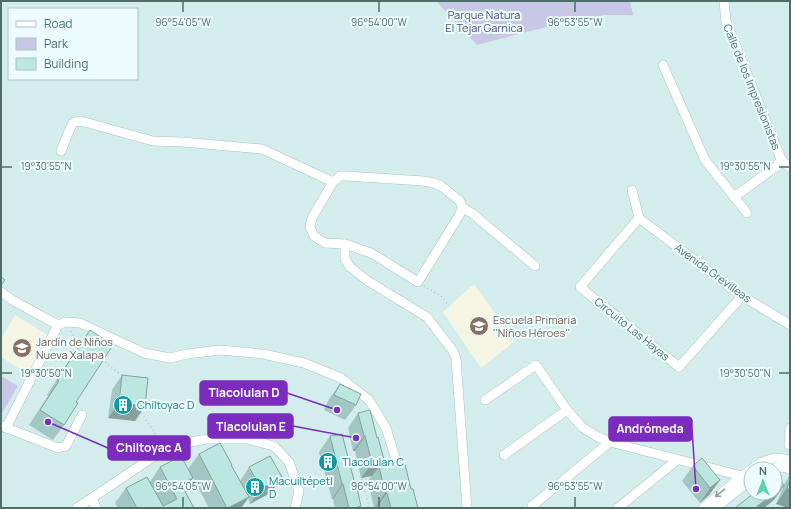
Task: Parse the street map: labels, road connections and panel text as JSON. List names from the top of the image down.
{
  "streets": {
    "street": ["Calle de los Impresionistas", "Avenida Grevilleas", "Circuito Las Hayas"]
  },
  "crossings": [
    ["Avenida Grevilleas", "Circuito Las Hayas"]
  ],
  "parks": ["Parque Natura El Tejar Garnica"],
  "places": {
    "school or university": ["Escuela Primaria ''Niños Héroes''", "Jardín de Niños Nueva Xalapa"],
    "building": ["Chiltoyac D", "Tlacolulan C", "Macuiltépetl D"],
    "other": [
      "Tlacolulan D",
      "Chiltoyac A",
      "Tlacolulan E",
      "Andrómeda"
    ]
  },
  "legend": ["Road", "Park", "Building"],
  "north": "top",
  "coordinates": [
    "96°54'05\"W",
    "96°54'00\"W",
    "96°53'55\"W",
    "19°30'55\"N",
    "19°30'50\"N"
  ]
}
